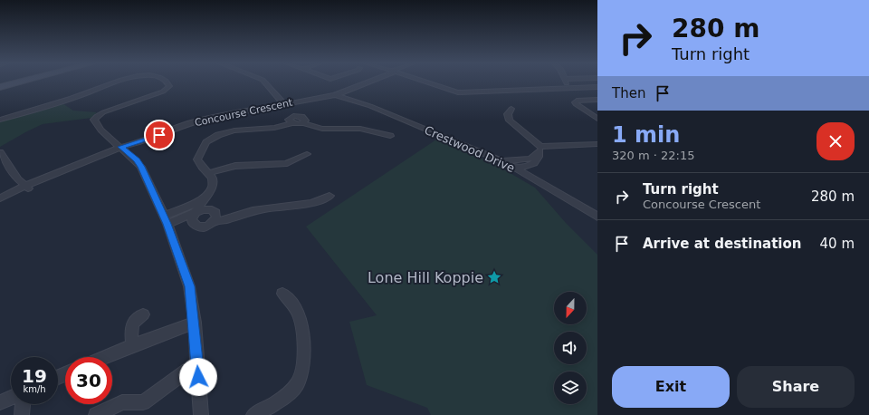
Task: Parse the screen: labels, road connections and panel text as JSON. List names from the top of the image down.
{
  "streets": {
    "street": ["Concourse Crescent", "Crestwood Drive"]
  },
  "crossings": [
    ["Concourse Crescent", "Crestwood Drive"]
  ],
  "places": {
    "place": ["Lone Hill Koppie"]
  },
  "north": "bottom",
  "page": {
    "turn": ["280 m", "Turn right"],
    "then": "Then",
    "heading": ["1 min", "320 m · 22:15"],
    "list": [
      {
        "name": "Turn right",
        "note": "Concourse Crescent",
        "value": "280 m"
      },
      {
        "name": "Arrive at destination",
        "value": "40 m"
      }
    ],
    "speed": "19 km/h",
    "limit": "30",
    "buttons": ["Exit", "Share"]
  }
}
